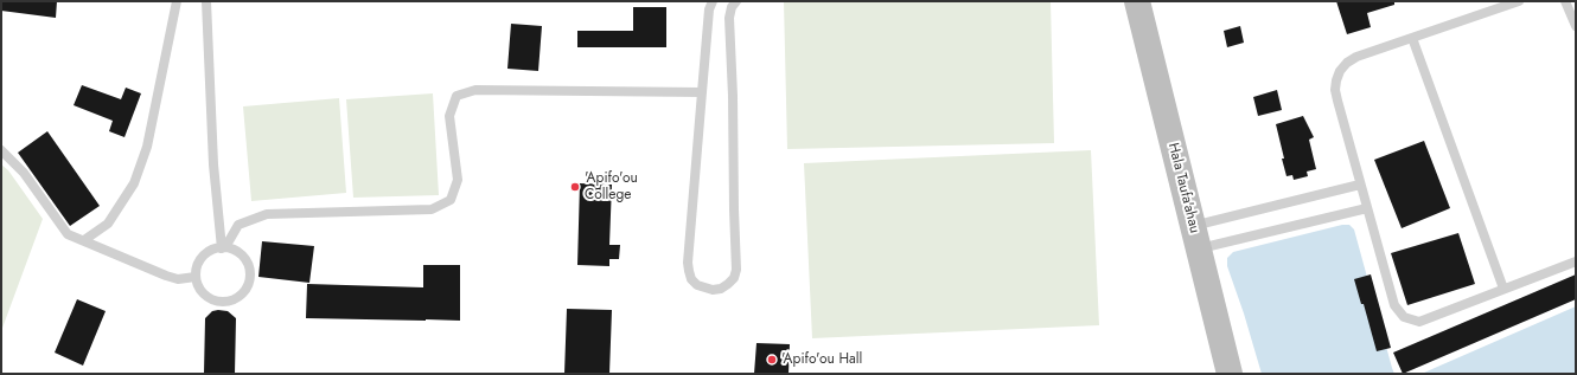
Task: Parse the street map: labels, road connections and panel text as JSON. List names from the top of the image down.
{
  "streets": {
    "street": ["Hala Taufa'ahau"]
  },
  "places": ["'Apifo'ou College", "'Apifo'ou Hall"]
}
